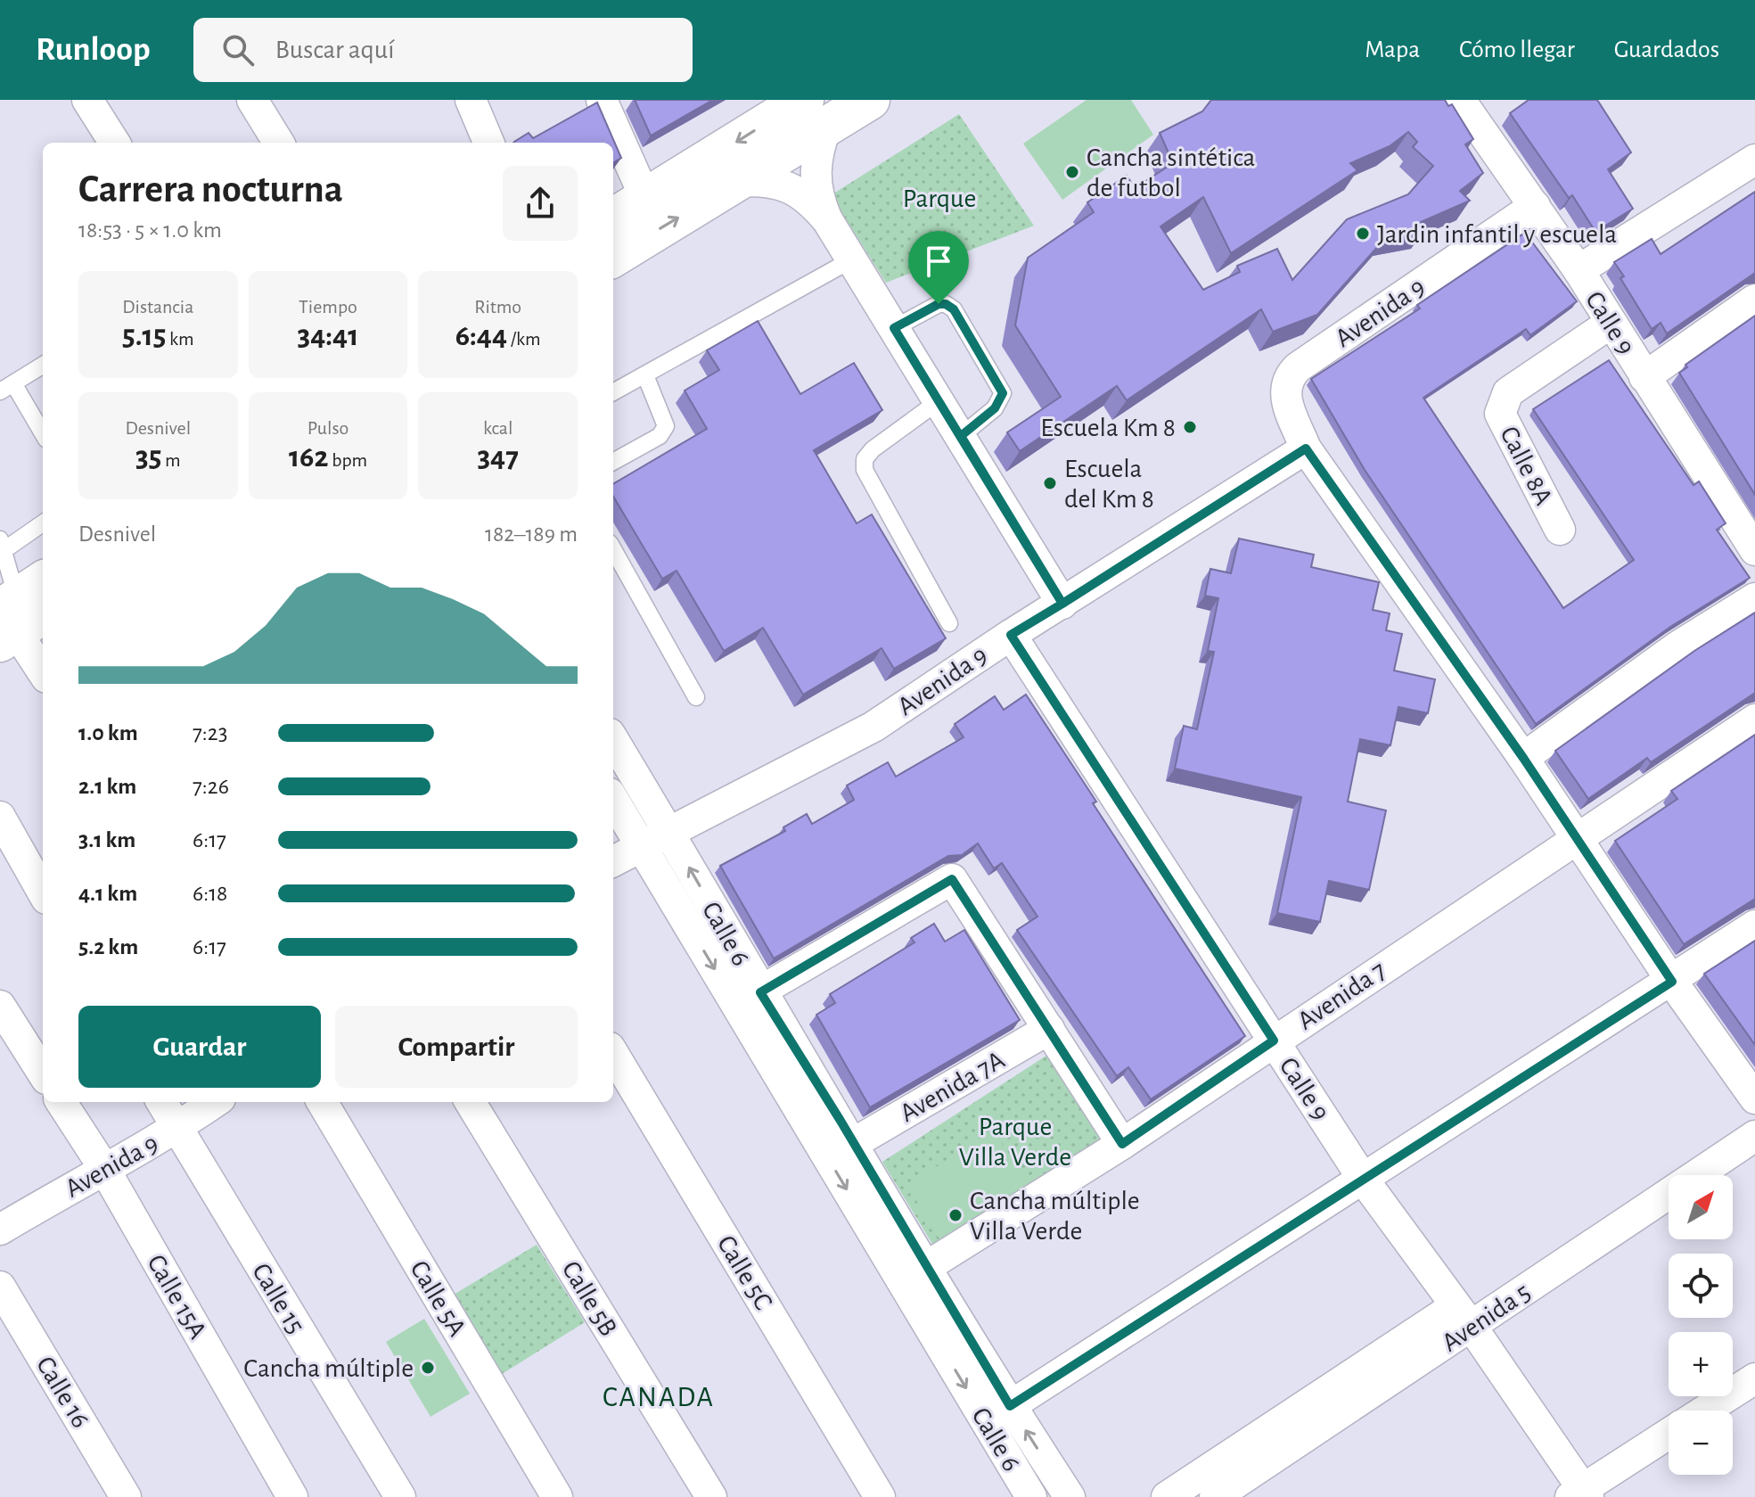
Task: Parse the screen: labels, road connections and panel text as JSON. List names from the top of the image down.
{
  "streets": {
    "street": [
      "Avenida 9",
      "Calle 9",
      "Calle 8A",
      "Calle 6",
      "Avenida 7",
      "Avenida 7A",
      "Calle 5C",
      "Calle 15A",
      "Calle 15",
      "Calle 5A",
      "Calle 5B",
      "Avenida 5",
      "Calle 16"
    ]
  },
  "crossings": [
    ["Avenida 9", "Calle 9"],
    ["Avenida 9", "Calle 6"],
    ["Avenida 9", "Calle 15A"],
    ["Avenida 9", "Calle 15"],
    ["Calle 9", "Calle 8A"],
    ["Calle 9", "Avenida 7"],
    ["Calle 9", "Avenida 5"],
    ["Calle 6", "Avenida 7"],
    ["Calle 6", "Avenida 7A"]
  ],
  "districts": ["CANADA"],
  "parks": ["Parque", "Parque Villa Verde"],
  "places": [
    "Cancha sintética de futbol",
    "Jardin infantil y escuela",
    "Escuela Km 8",
    "Escuela del Km 8",
    "Cancha múltiple Villa Verde",
    "Cancha múltiple"
  ],
  "north": "top right",
  "page": {
    "header": "Runloop",
    "search": "Buscar aquí",
    "nav": ["Mapa", "Cómo llegar", "Guardados"],
    "heading": ["Carrera nocturna", "18:53 · 5 × 1.0 km"],
    "stats": [
      ["Distancia", "5.15 km"],
      ["Tiempo", "34:41"],
      ["Ritmo", "6:44 /km"],
      ["Desnivel", "35 m"],
      ["Pulso", "162 bpm"],
      ["kcal", "347"]
    ],
    "chart": ["Desnivel", "182–189 m"],
    "list": [
      {
        "name": "1.0 km",
        "note": "7:23"
      },
      {
        "name": "2.1 km",
        "note": "7:26"
      },
      {
        "name": "3.1 km",
        "note": "6:17"
      },
      {
        "name": "4.1 km",
        "note": "6:18"
      },
      {
        "name": "5.2 km",
        "note": "6:17"
      }
    ],
    "buttons": ["Guardar", "Compartir"],
    "map_buttons": ["+", "−"]
  }
}
